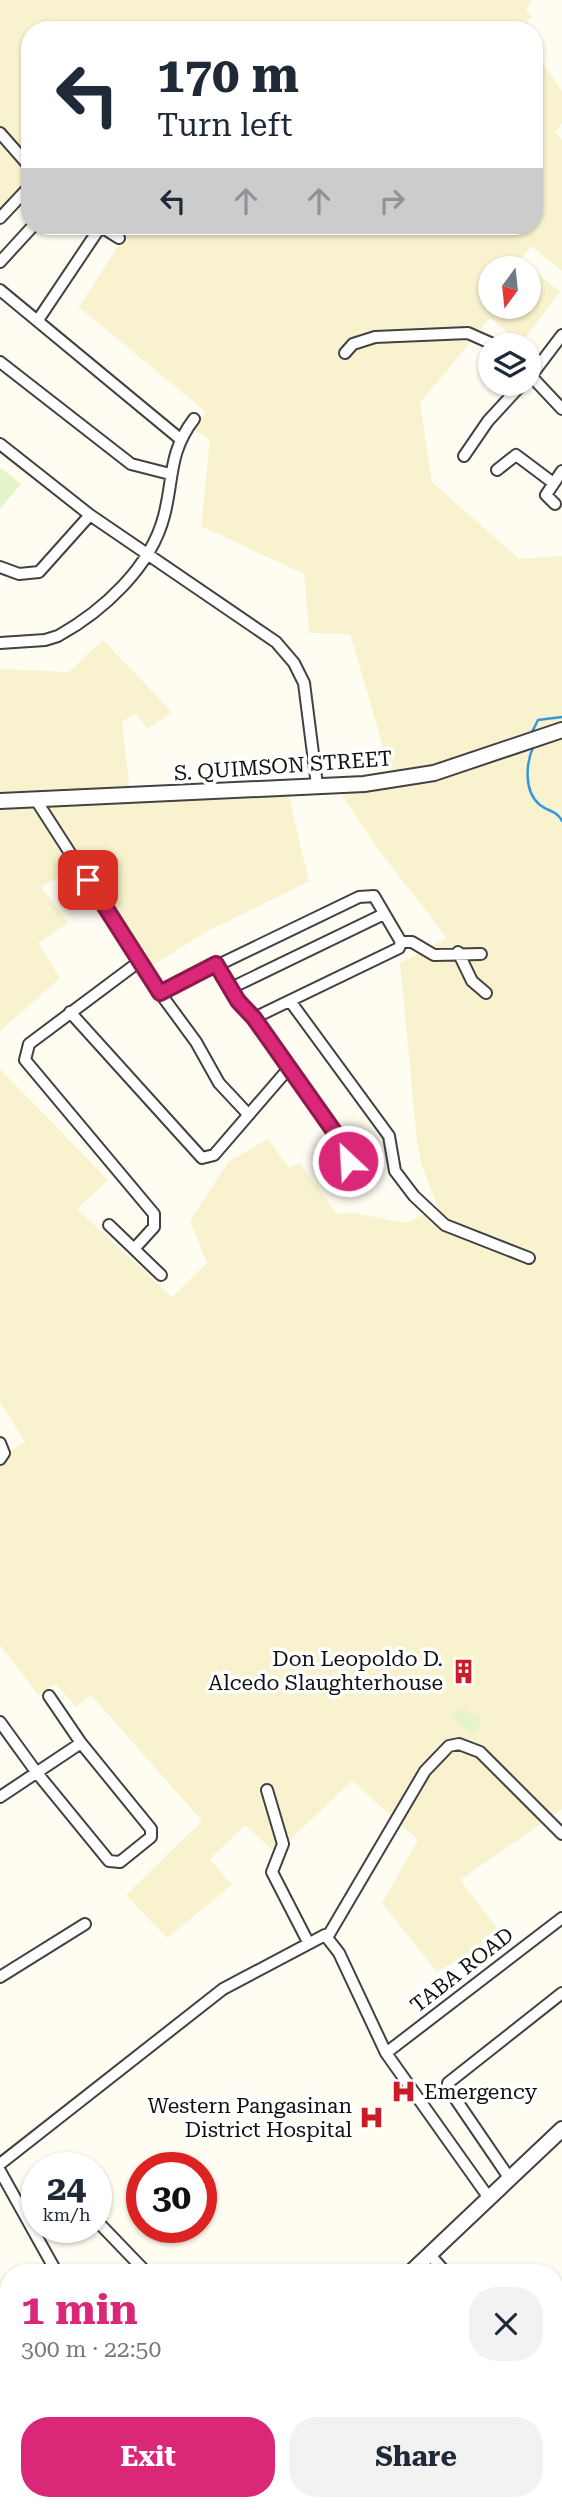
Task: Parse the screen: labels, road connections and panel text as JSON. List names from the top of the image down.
{
  "streets": {
    "street": ["S. QUIMSON STREET", "TABA ROAD"]
  },
  "places": {
    "building": ["Don Leopoldo D. Alcedo Slaughterhouse"],
    "hospital": ["Emergency", "Western Pangasinan District Hospital"]
  },
  "north": "bottom",
  "page": {
    "turn": ["170 m", "Turn left"],
    "speed": "24 km/h",
    "limit": "30",
    "heading": ["1 min", "300 m · 22:50"],
    "buttons": ["Exit", "Share"]
  }
}
